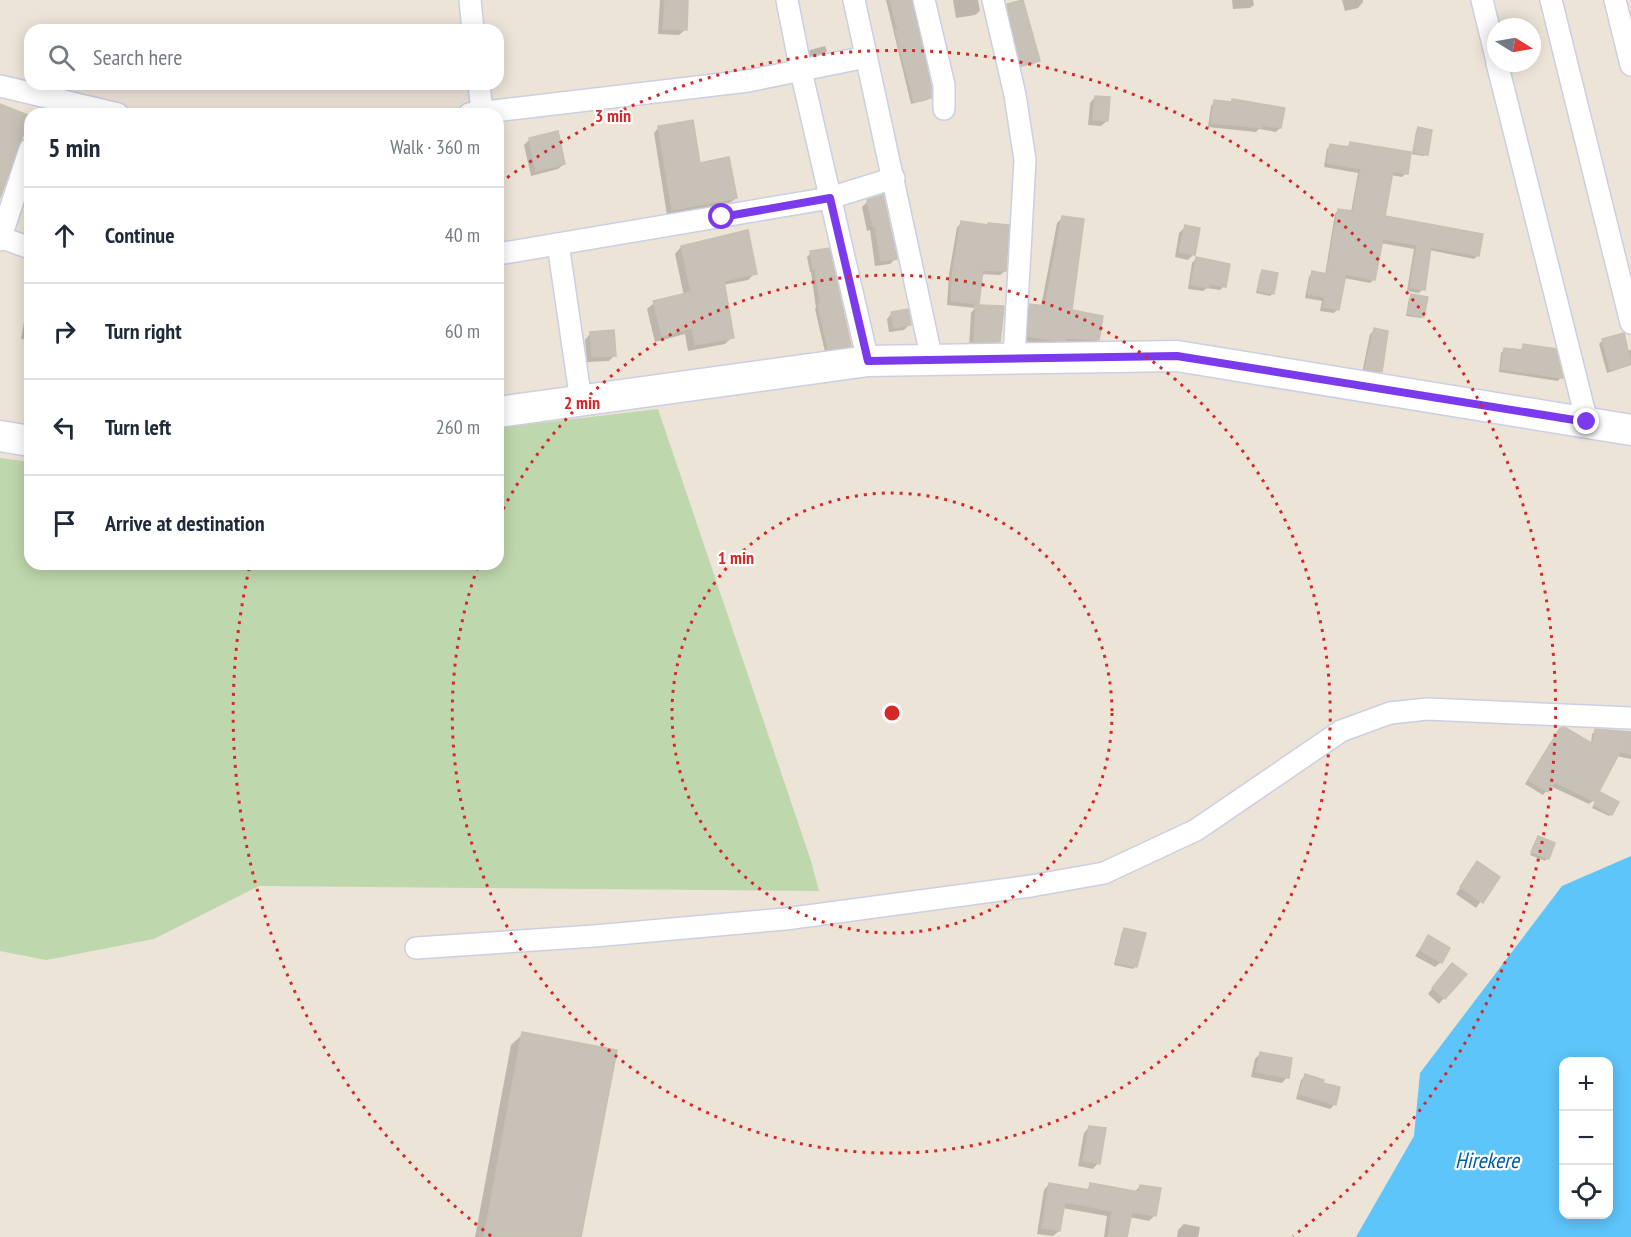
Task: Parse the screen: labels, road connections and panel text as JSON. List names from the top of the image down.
{
  "water": ["Hirekere"],
  "north": "right",
  "page": {
    "search": "Search here",
    "heading": ["5 min", "Walk · 360 m"],
    "list": [
      ["Continue", "40 m"],
      ["Turn right", "60 m"],
      ["Turn left", "260 m"],
      "Arrive at destination"
    ],
    "map_buttons": ["+", "−"]
  },
  "rings": ["3 min", "2 min", "1 min"]
}
